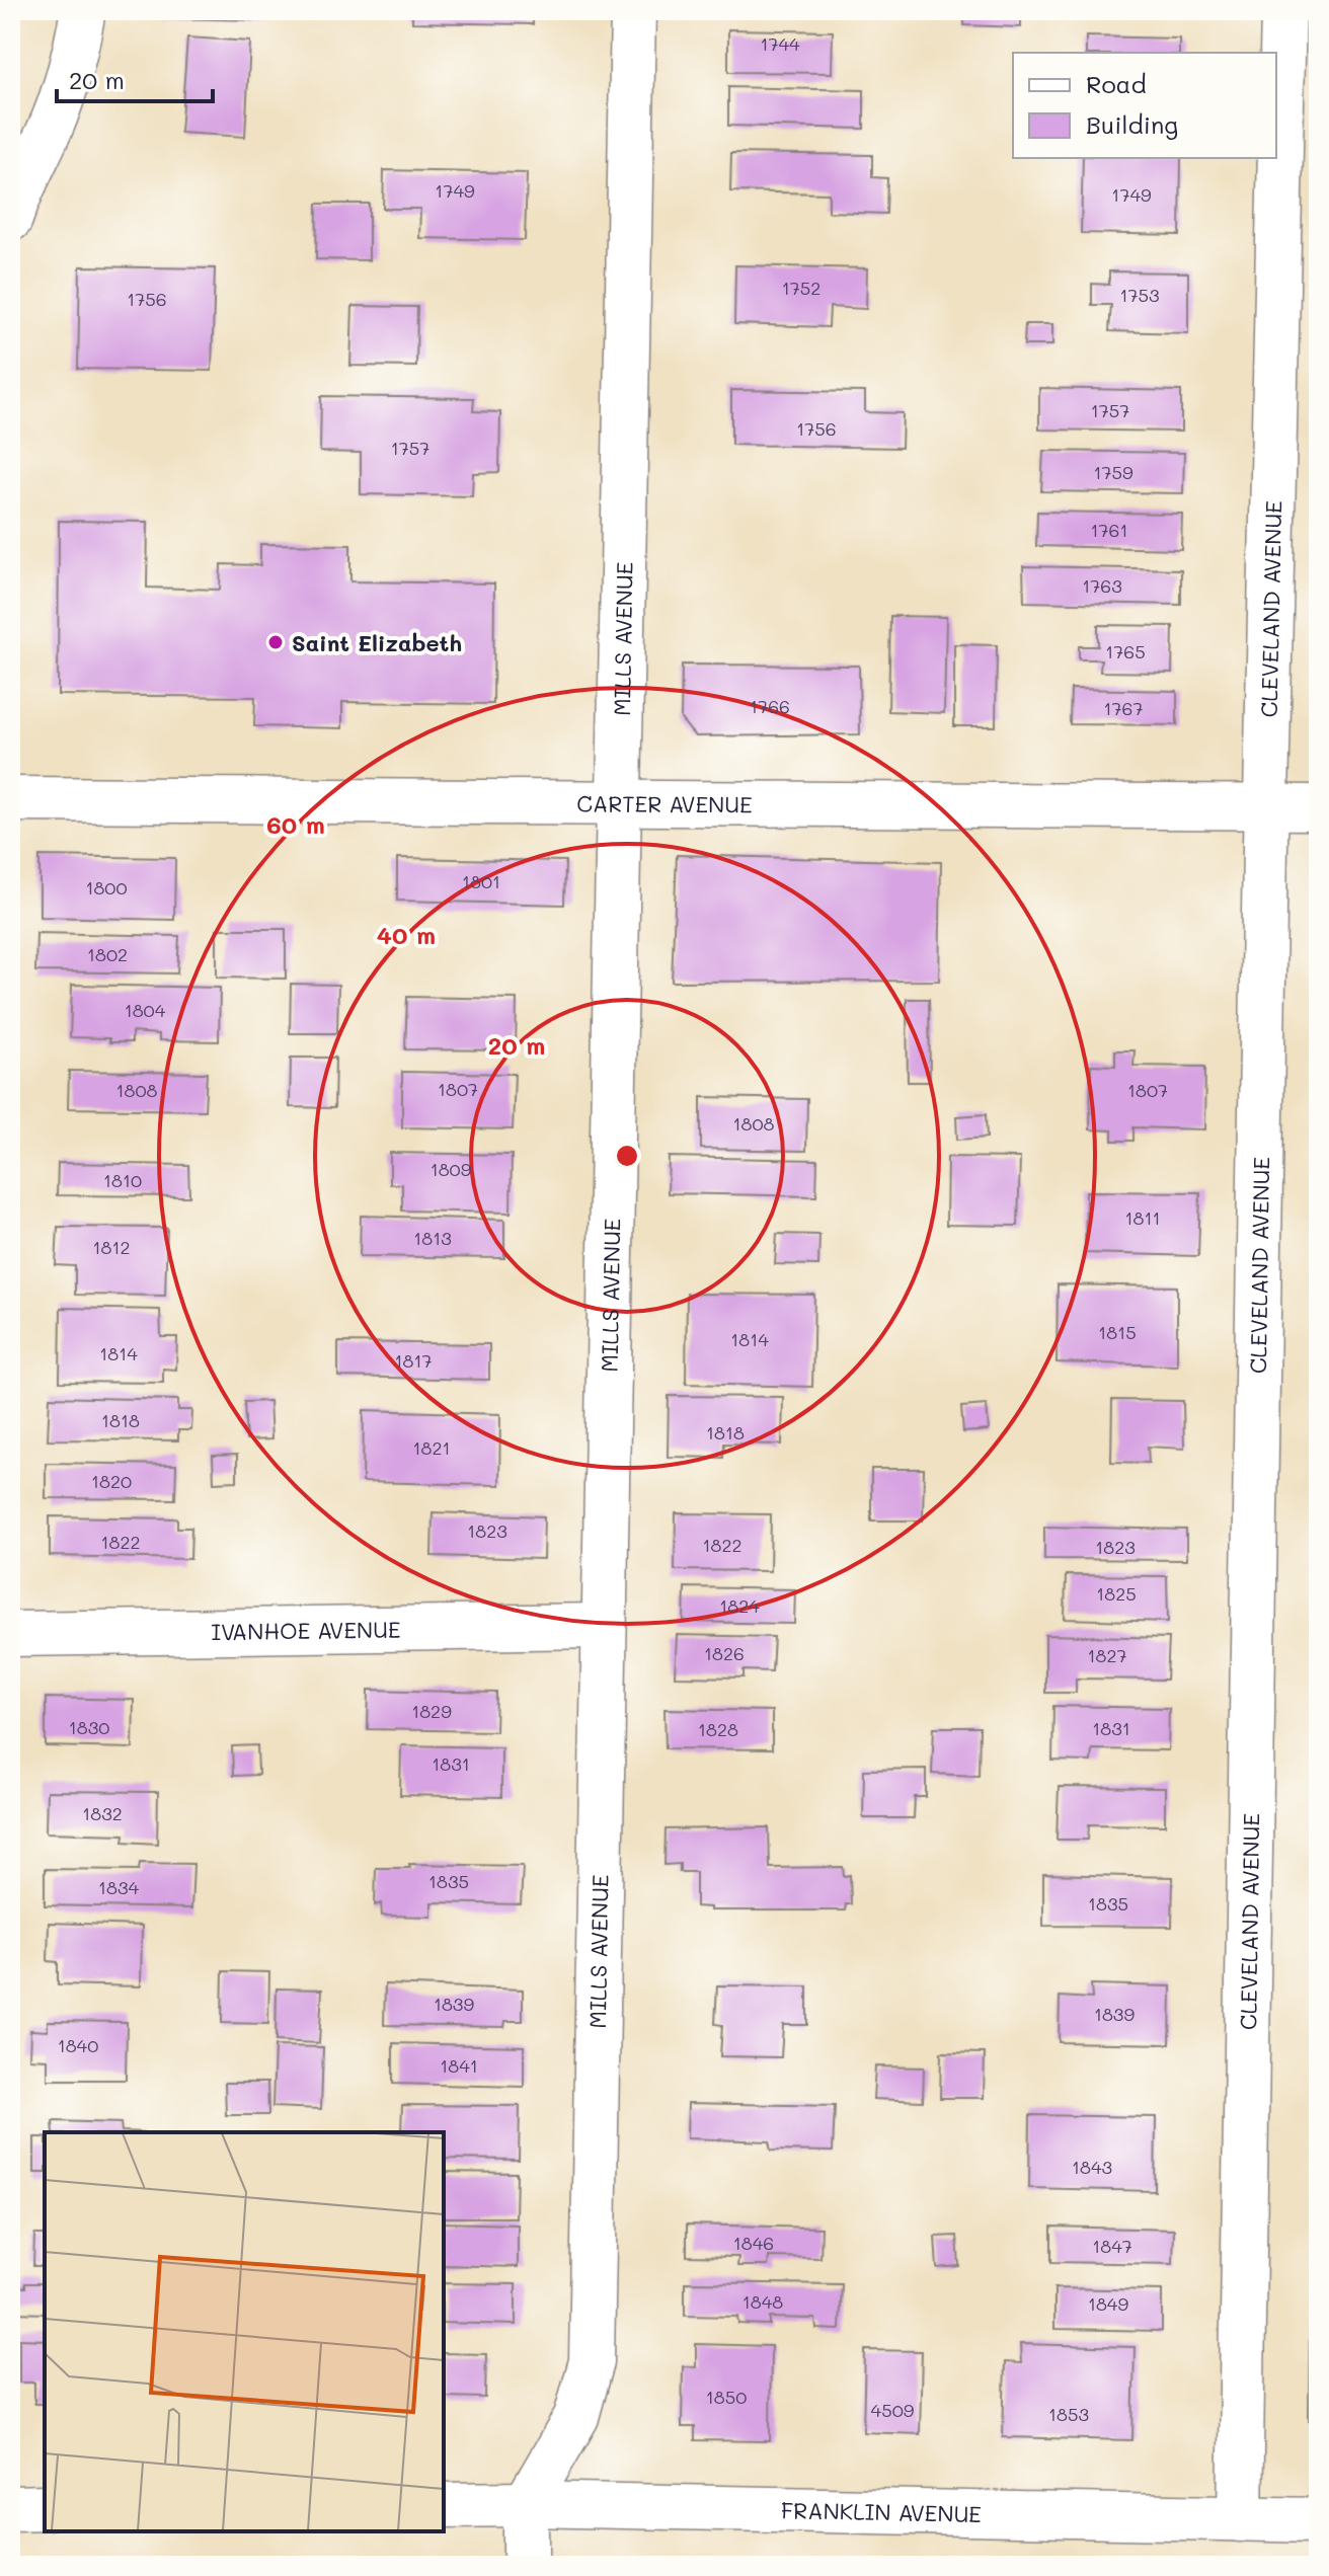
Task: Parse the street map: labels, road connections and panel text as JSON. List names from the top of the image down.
{
  "streets": {
    "street": [
      "CLEVELAND AVENUE",
      "MILLS AVENUE",
      "CARTER AVENUE",
      "IVANHOE AVENUE",
      "FRANKLIN AVENUE"
    ]
  },
  "crossings": [
    ["CLEVELAND AVENUE", "CARTER AVENUE"],
    ["CLEVELAND AVENUE", "FRANKLIN AVENUE"],
    ["MILLS AVENUE", "CARTER AVENUE"],
    ["MILLS AVENUE", "IVANHOE AVENUE"],
    ["MILLS AVENUE", "FRANKLIN AVENUE"]
  ],
  "places": ["Saint Elizabeth"],
  "house_numbers": [
    "1744",
    "1749",
    "1749",
    "1752",
    "1753",
    "1756",
    "1757",
    "1756",
    "1757",
    "1759",
    "1761",
    "1763",
    "1765",
    "1766",
    "1767",
    "1801",
    "1800",
    "1802",
    "1804",
    "1807",
    "1808",
    "1807",
    "1808",
    "1809",
    "1810",
    "1811",
    "1813",
    "1812",
    "1815",
    "1814",
    "1814",
    "1817",
    "1818",
    "1818",
    "1821",
    "1820",
    "1823",
    "1822",
    "1822",
    "1823",
    "1825",
    "1824",
    "1826",
    "1827",
    "1829",
    "1830",
    "1831",
    "1828",
    "1831",
    "1832",
    "1835",
    "1834",
    "1835",
    "1839",
    "1839",
    "1840",
    "1841",
    "1843",
    "1846",
    "1847",
    "1848",
    "1849",
    "1850",
    "4509",
    "1853"
  ],
  "legend": ["Road", "Building"],
  "scale_bar": "20 m",
  "rings": ["60 m", "40 m", "20 m"]
}
